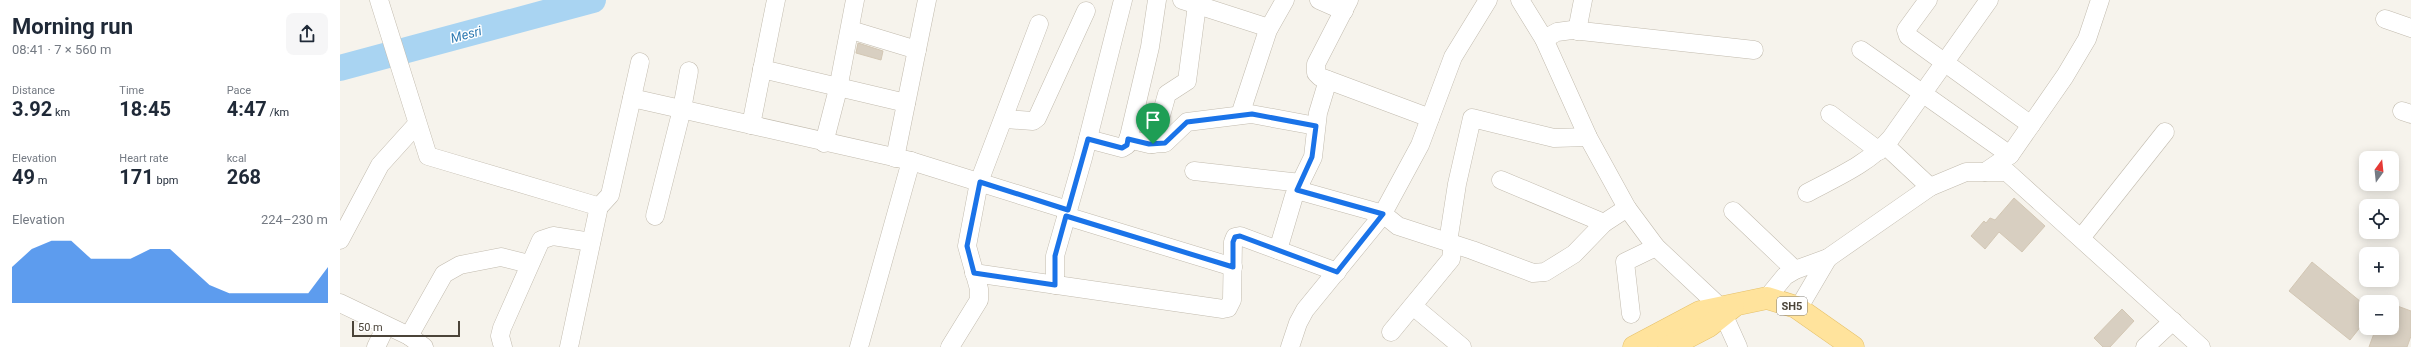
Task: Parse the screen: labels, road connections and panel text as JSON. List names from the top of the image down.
{
  "streets": {
    "main road": ["SH5"]
  },
  "water": ["Mesri"],
  "scale_bar": "50 m",
  "north": "top",
  "page": {
    "heading": ["Morning run", "08:41 · 7 × 560 m"],
    "stats": [
      ["Distance", "3.92 km"],
      ["Time", "18:45"],
      ["Pace", "4:47 /km"],
      ["Elevation", "49 m"],
      ["Heart rate", "171 bpm"],
      ["kcal", "268"]
    ],
    "map_buttons": ["+", "−"],
    "chart": ["Elevation", "224–230 m"],
    "scale": "50 m"
  }
}
